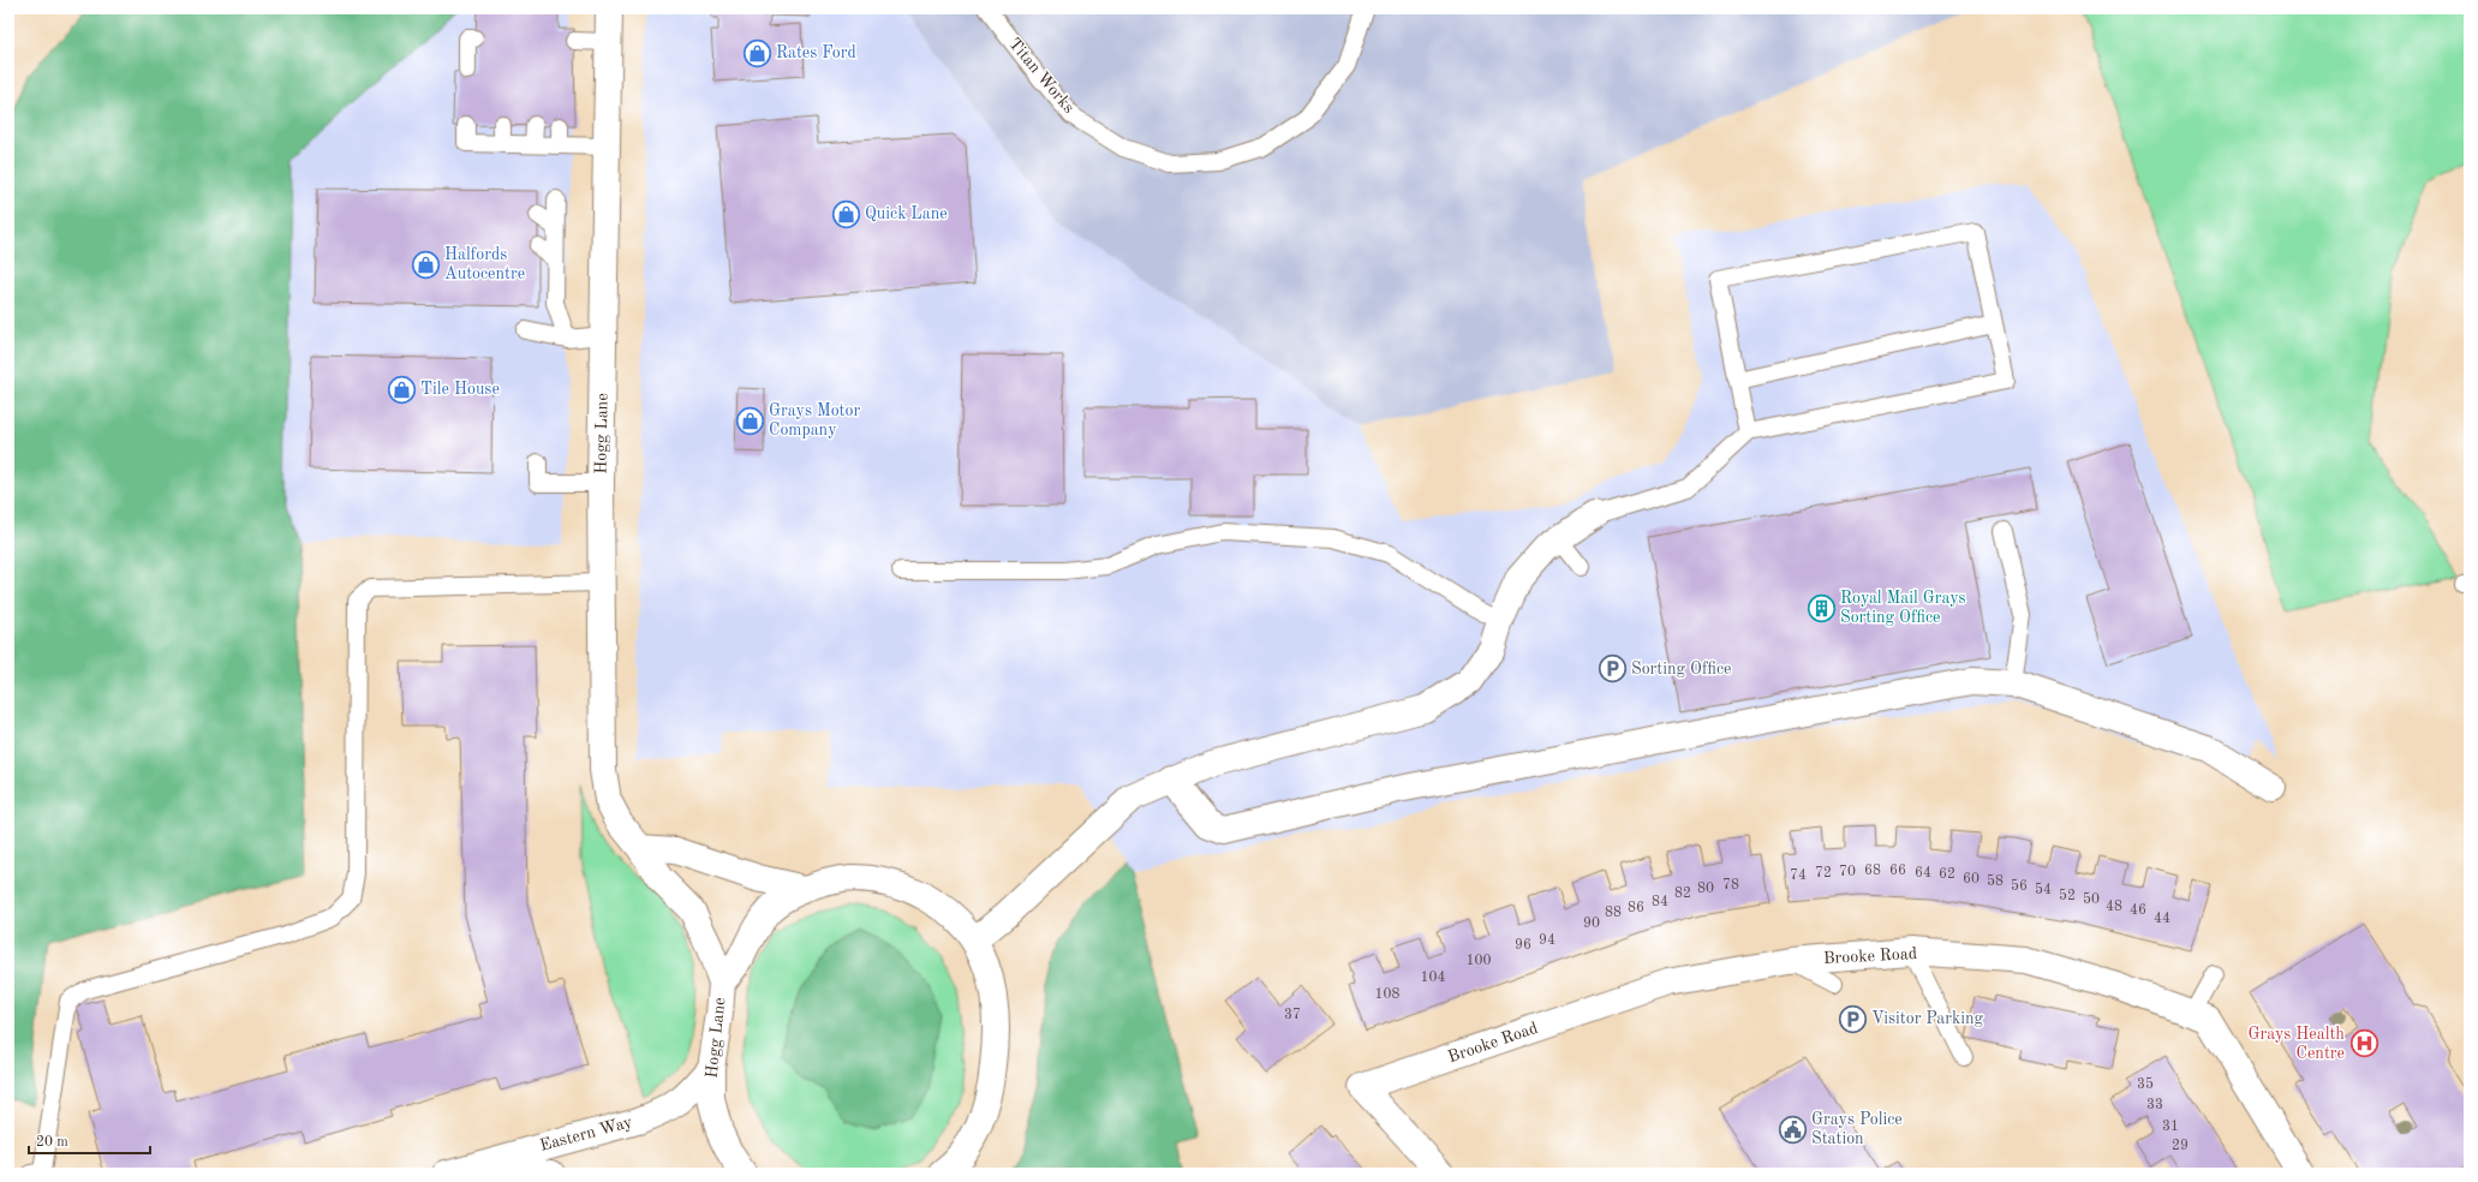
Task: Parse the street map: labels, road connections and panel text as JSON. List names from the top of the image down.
{
  "streets": {
    "street": ["Hogg Lane", "Brooke Road", "Eastern Way"],
    "lane": ["Titan Works"]
  },
  "crossings": [
    ["Hogg Lane", "Eastern Way"]
  ],
  "places": {
    "shop": [
      "Rates Ford",
      "Quick Lane",
      "Halfords Autocentre",
      "Tile House",
      "Grays Motor Company"
    ],
    "building": ["Royal Mail Grays Sorting Office"],
    "parking": ["Sorting Office", "Visitor Parking"],
    "hospital": ["Grays Health Centre"],
    "public building": ["Grays Police Station"]
  },
  "house_numbers": [
    "68",
    "66",
    "70",
    "72",
    "64",
    "62",
    "74",
    "60",
    "58",
    "78",
    "56",
    "80",
    "54",
    "82",
    "52",
    "50",
    "84",
    "48",
    "86",
    "46",
    "88",
    "44",
    "90",
    "94",
    "96",
    "100",
    "104",
    "108",
    "37",
    "35",
    "33",
    "31",
    "29"
  ],
  "scale_bar": "20 m"
}
